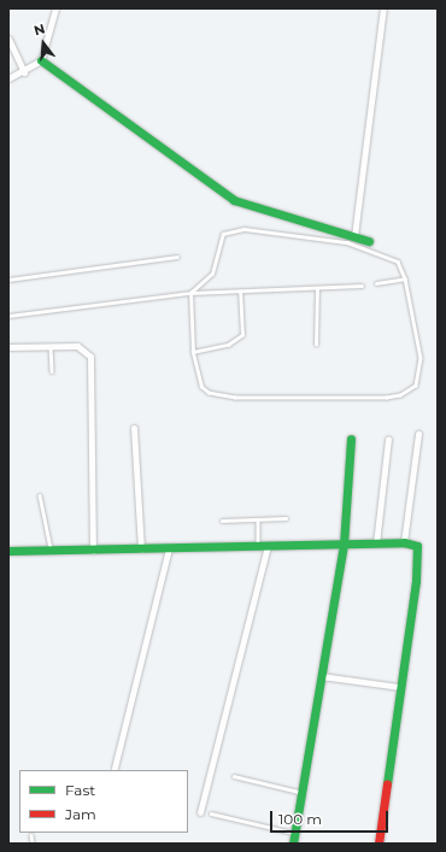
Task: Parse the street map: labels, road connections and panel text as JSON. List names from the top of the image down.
{
  "legend": ["Fast", "Jam"],
  "scale_bar": "100 m",
  "north": "top"
}
